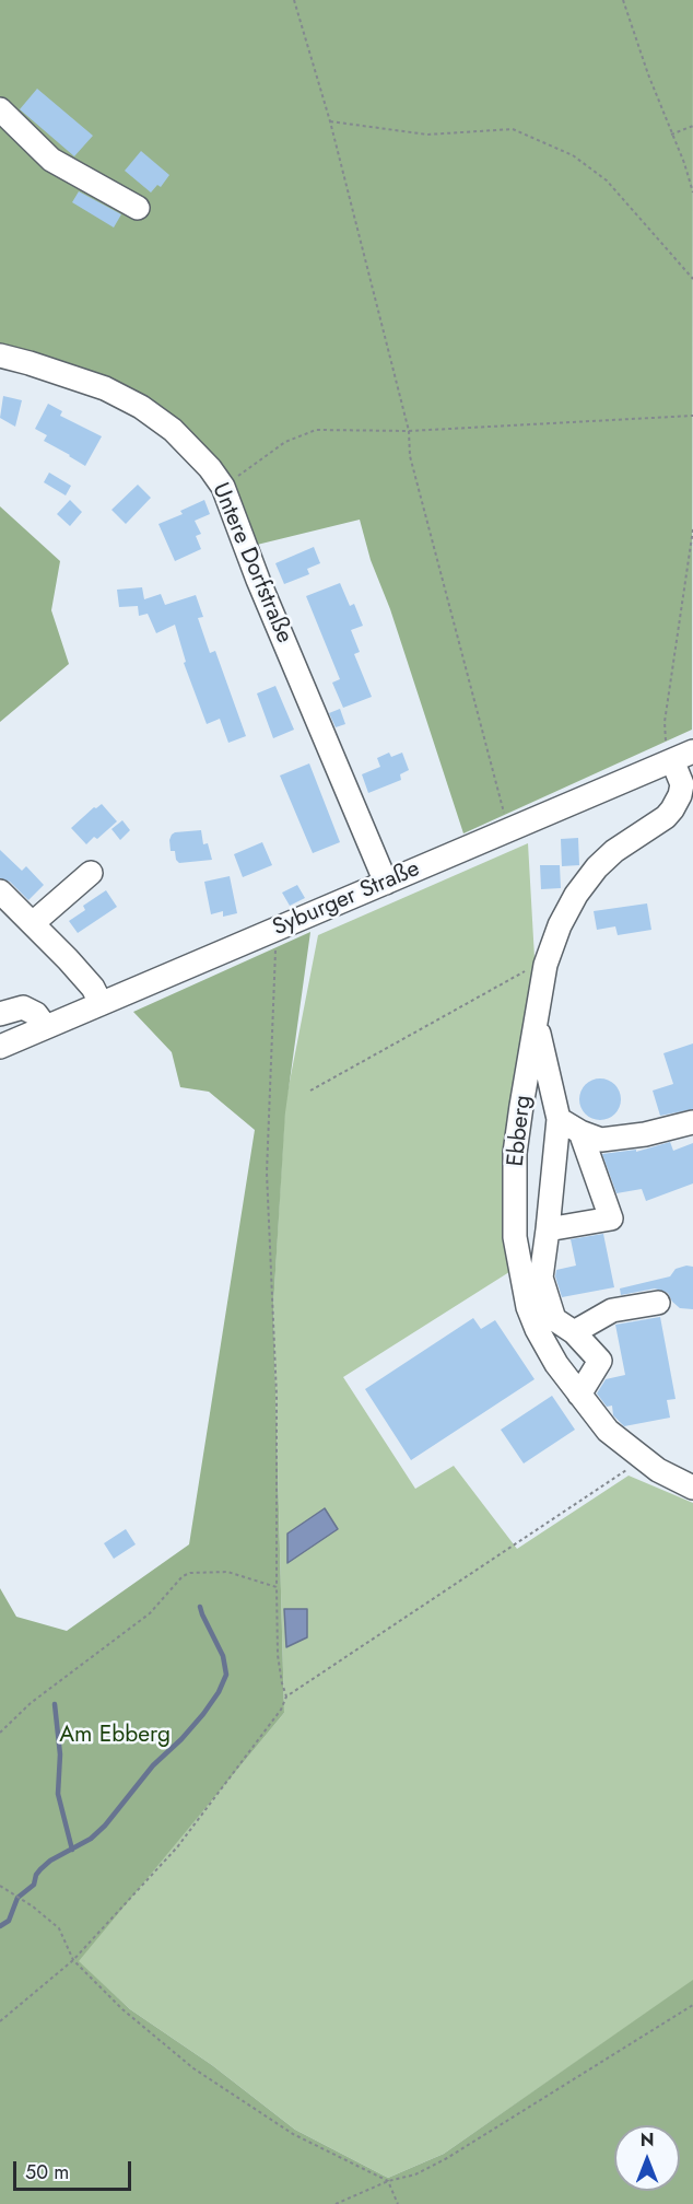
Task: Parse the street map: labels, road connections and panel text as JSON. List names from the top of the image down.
{
  "streets": {
    "street": ["Untere Dorfstraße", "Syburger Straße", "Ebberg"]
  },
  "crossings": [
    ["Untere Dorfstraße", "Syburger Straße"],
    ["Syburger Straße", "Ebberg"]
  ],
  "parks": ["Am Ebberg"],
  "scale_bar": "50 m",
  "north": "top"
}
